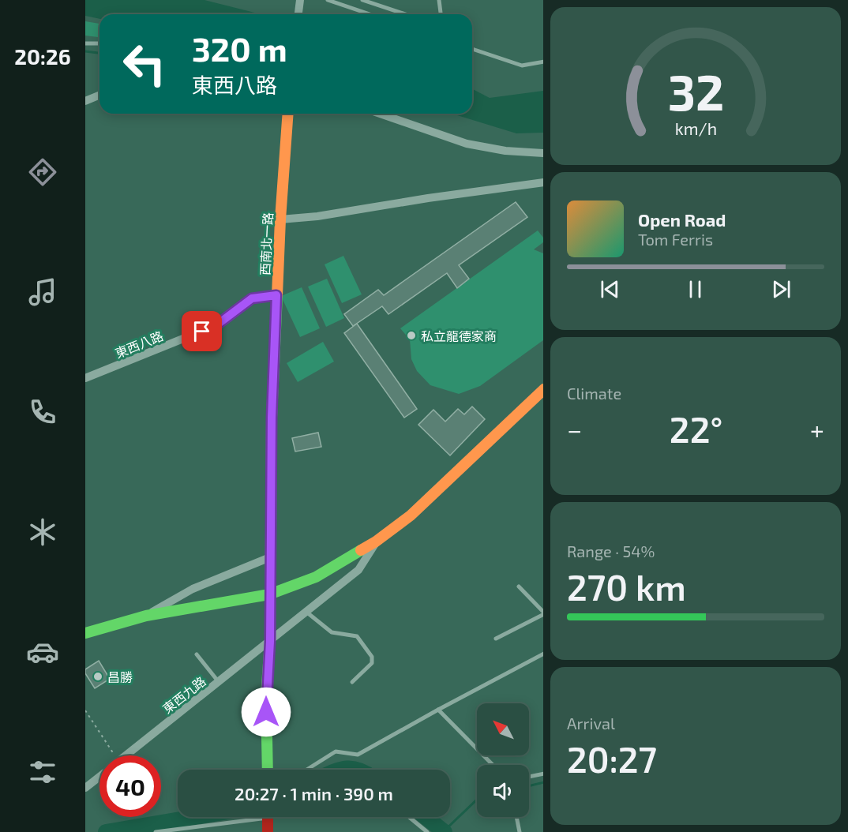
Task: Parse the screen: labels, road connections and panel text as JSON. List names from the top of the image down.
{
  "streets": {
    "street": ["西南北一路", "東西八路", "東西九路"]
  },
  "crossings": [
    ["西南北一路", "東西八路"],
    ["西南北一路", "東西九路"]
  ],
  "places": ["私立龍德家商", "昌勝"],
  "north": "top left",
  "page": {
    "tabs": "20:26",
    "turn": ["320 m", "東西八路"],
    "song": ["Open Road", "Tom Ferris"],
    "tile": [
      "Climate",
      ["Range · 54%", "270 km"],
      ["Arrival", "20:27"]
    ],
    "heat": ["−", "22°", "+"],
    "limit": "40",
    "trip": "20:27 · 1 min · 390 m",
    "gauge": ["32", "km/h"]
  }
}
